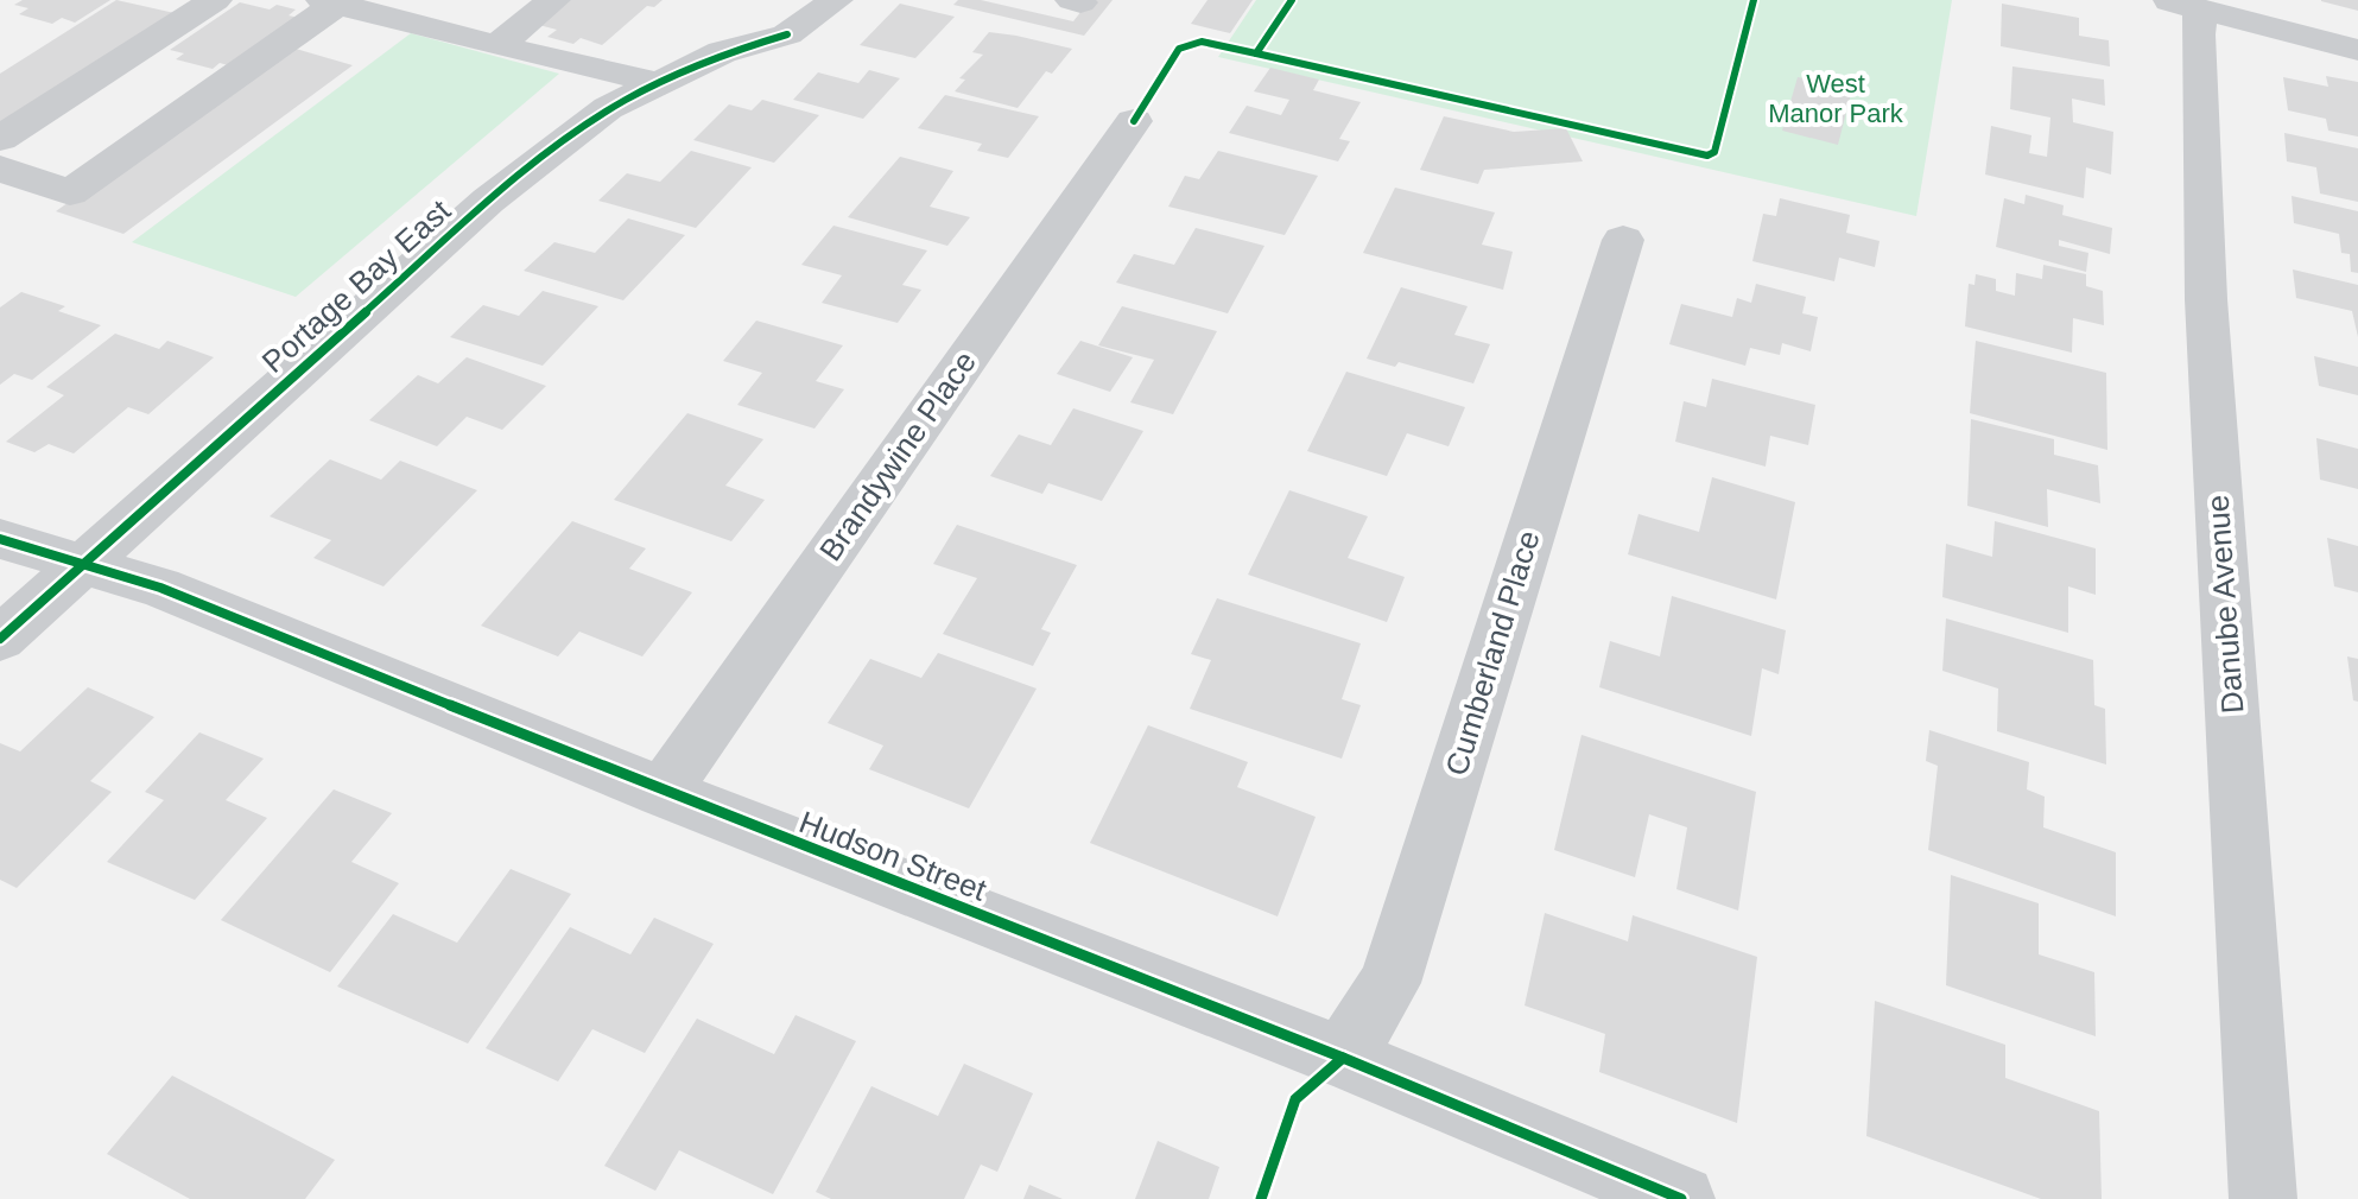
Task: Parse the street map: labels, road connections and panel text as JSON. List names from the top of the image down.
{
  "streets": {
    "street": [
      "Portage Bay East",
      "Brandywine Place",
      "Danube Avenue",
      "Cumberland Place",
      "Hudson Street"
    ]
  },
  "crossings": [
    ["Portage Bay East", "Hudson Street"],
    ["Brandywine Place", "Hudson Street"],
    ["Cumberland Place", "Hudson Street"]
  ],
  "parks": ["West Manor Park"]
}
